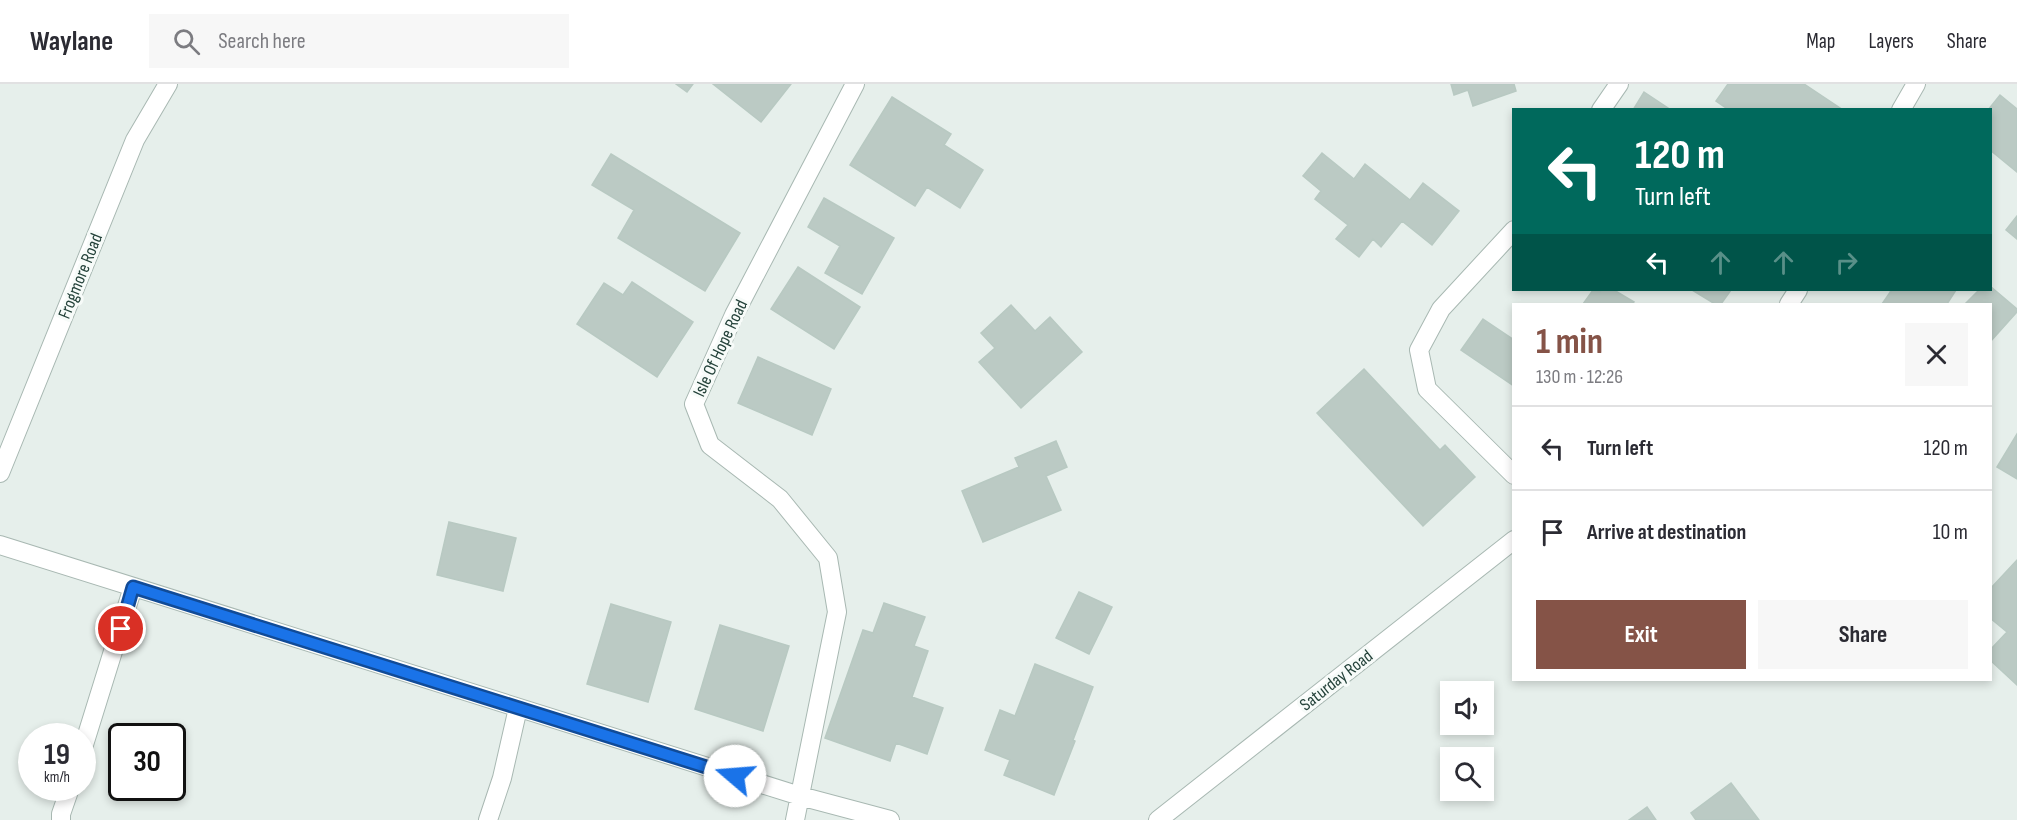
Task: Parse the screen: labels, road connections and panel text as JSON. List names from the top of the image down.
{
  "streets": {
    "street": ["Frogmore Road", "Isle Of Hope Road", "Saturday Road"]
  },
  "page": {
    "header": "Waylane",
    "search": "Search here",
    "nav": ["Map", "Layers", "Share"],
    "turn": ["120 m", "Turn left"],
    "heading": ["1 min", "130 m · 12:26"],
    "list": [
      {
        "name": "Turn left",
        "value": "120 m"
      },
      {
        "name": "Arrive at destination",
        "value": "10 m"
      }
    ],
    "buttons": ["Exit", "Share"],
    "speed": "19 km/h",
    "limit": "30"
  }
}
